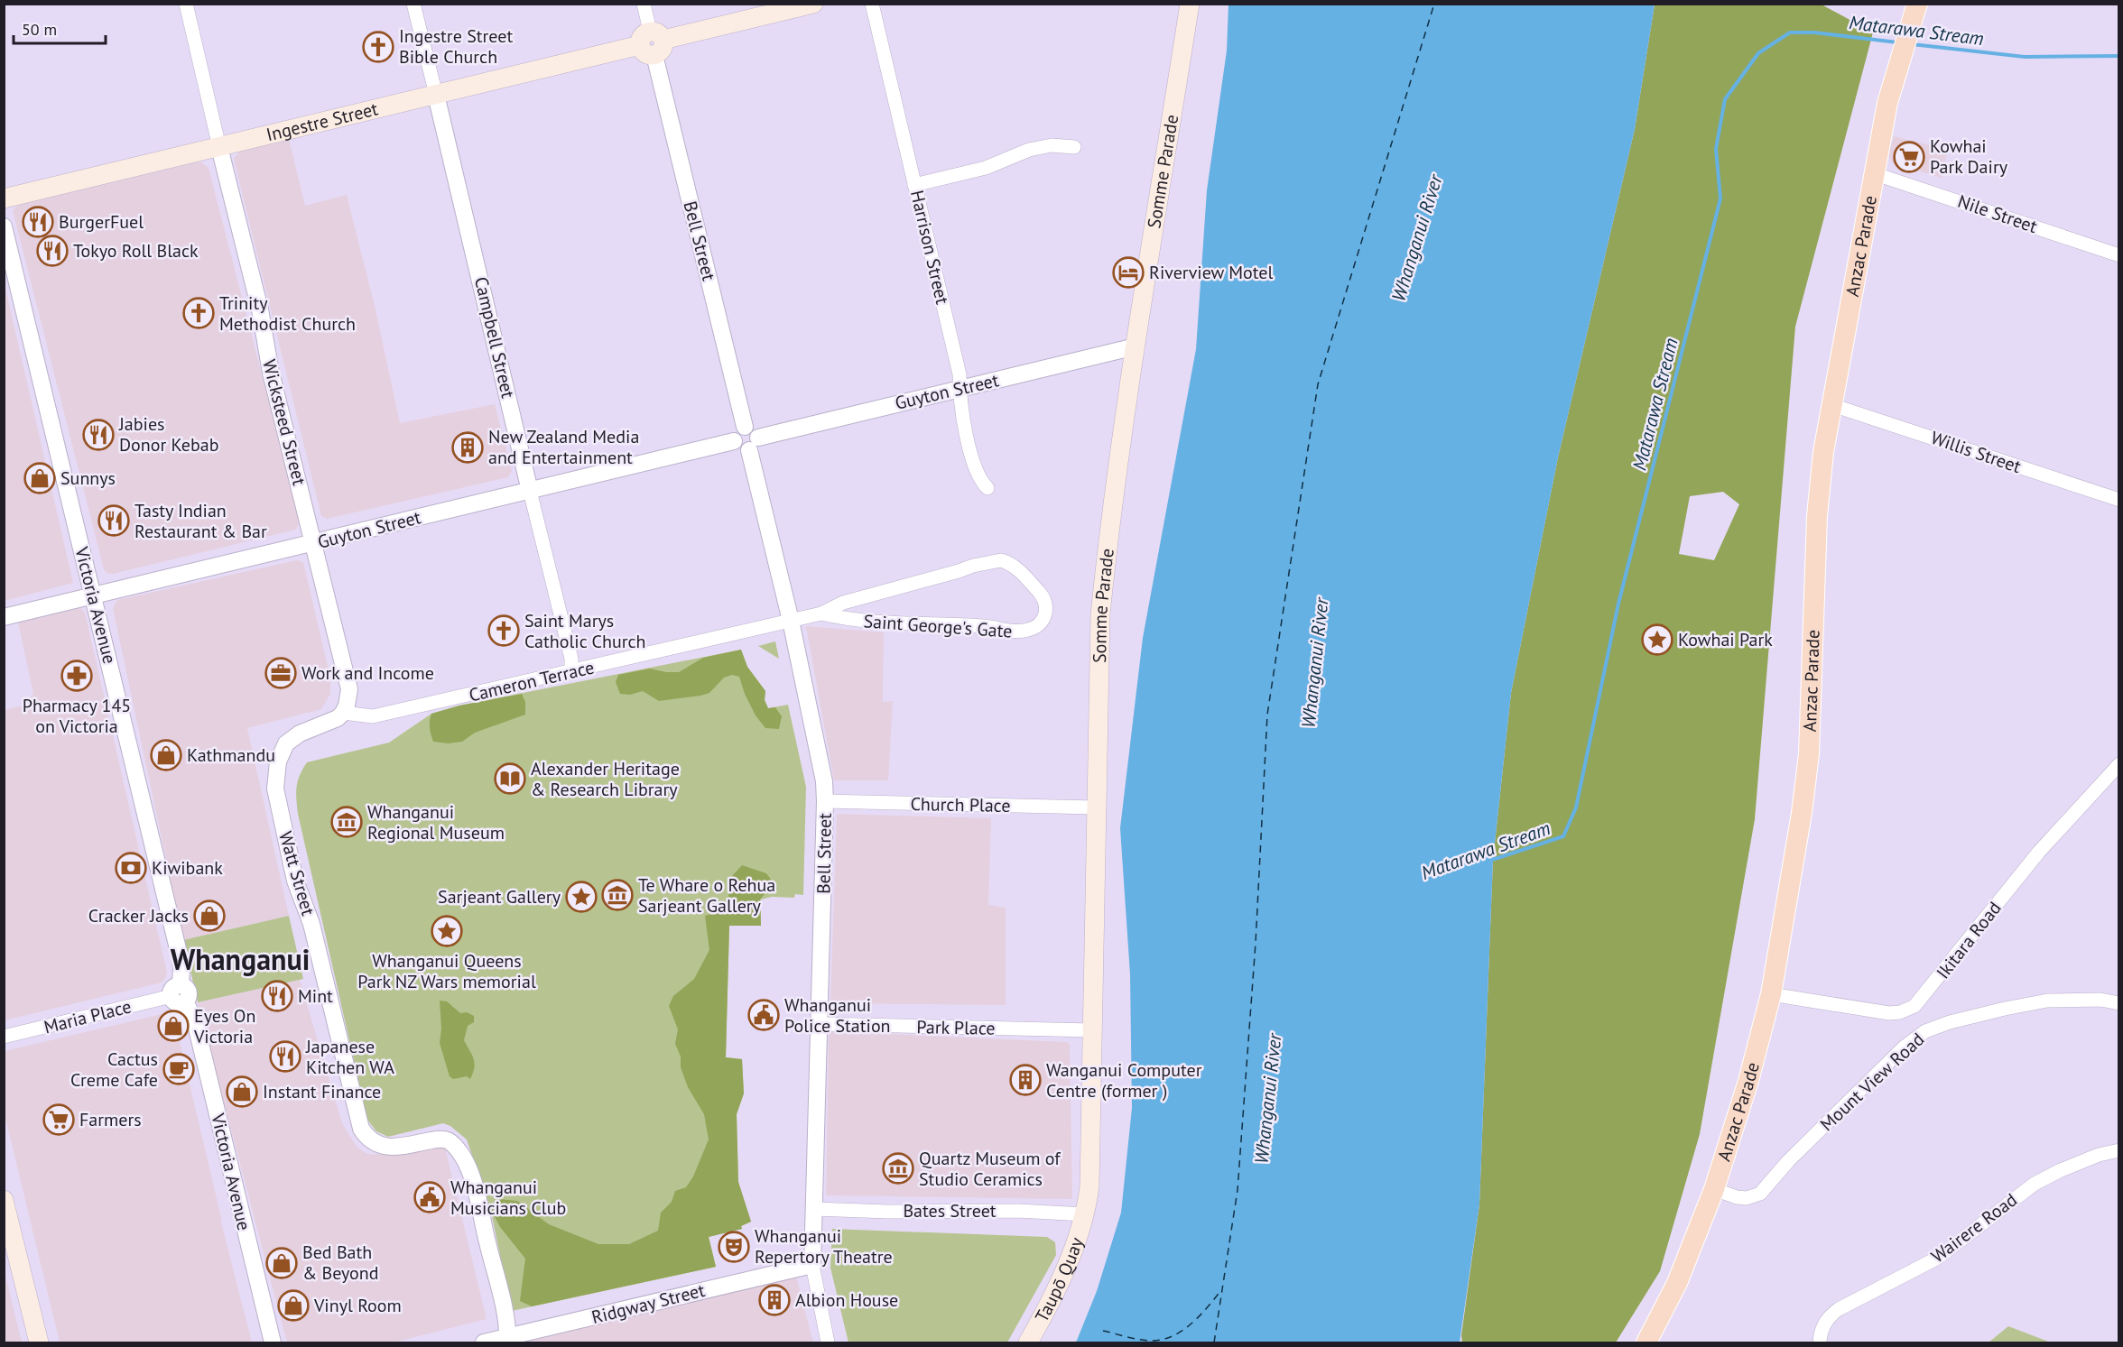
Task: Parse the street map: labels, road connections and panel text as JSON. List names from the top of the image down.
{
  "streets": {
    "main road": [
      "Ingestre Street",
      "Somme Parade",
      "Anzac Parade",
      "Taupō Quay"
    ],
    "street": [
      "Nile Street",
      "Bell Street",
      "Harrison Street",
      "Campbell Street",
      "Guyton Street",
      "Wicksteed Street",
      "Willis Street",
      "Victoria Avenue",
      "Saint George's Gate",
      "Cameron Terrace",
      "Church Place",
      "Watt Street",
      "Ikitara Road",
      "Maria Place",
      "Park Place",
      "Mount View Road",
      "Bates Street",
      "Wairere Road",
      "Ridgway Street"
    ]
  },
  "crossings": [
    ["Ingestre Street", "Bell Street"],
    ["Ingestre Street", "Campbell Street"],
    ["Ingestre Street", "Wicksteed Street"],
    ["Somme Parade", "Guyton Street"],
    ["Somme Parade", "Church Place"],
    ["Somme Parade", "Park Place"],
    ["Somme Parade", "Bates Street"],
    ["Somme Parade", "Taupō Quay"],
    ["Nile Street", "Anzac Parade"],
    ["Bell Street", "Guyton Street"],
    ["Bell Street", "Saint George's Gate"],
    ["Bell Street", "Cameron Terrace"],
    ["Bell Street", "Church Place"],
    ["Bell Street", "Park Place"],
    ["Bell Street", "Bates Street"],
    ["Bell Street", "Ridgway Street"],
    ["Anzac Parade", "Willis Street"],
    ["Anzac Parade", "Ikitara Road"],
    ["Anzac Parade", "Mount View Road"],
    ["Harrison Street", "Guyton Street"],
    ["Campbell Street", "Guyton Street"],
    ["Campbell Street", "Cameron Terrace"],
    ["Guyton Street", "Wicksteed Street"],
    ["Guyton Street", "Victoria Avenue"],
    ["Wicksteed Street", "Cameron Terrace"],
    ["Wicksteed Street", "Watt Street"],
    ["Victoria Avenue", "Maria Place"],
    ["Saint George's Gate", "Cameron Terrace"],
    ["Cameron Terrace", "Watt Street"],
    ["Watt Street", "Ridgway Street"],
    ["Bates Street", "Taupō Quay"]
  ],
  "districts": ["Whanganui"],
  "water": ["Matarawa Stream", "Whanganui River"],
  "places": {
    "church": ["Ingestre Street Bible Church", "Trinity Methodist Church", "Saint Marys Catholic Church"],
    "supermarket": ["Kowhai Park Dairy", "Farmers"],
    "restaurant": [
      "BurgerFuel",
      "Tokyo Roll Black",
      "Jabies Donor Kebab",
      "Tasty Indian Restaurant & Bar",
      "Mint",
      "Japanese Kitchen WA"
    ],
    "hotel": ["Riverview Motel"],
    "building": ["New Zealand Media and Entertainment", "Wanganui Computer Centre (former )", "Albion House"],
    "shop": [
      "Sunnys",
      "Kathmandu",
      "Cracker Jacks",
      "Eyes On Victoria",
      "Instant Finance",
      "Bed Bath & Beyond",
      "Vinyl Room"
    ],
    "place": ["Kowhai Park", "Sarjeant Gallery", "Whanganui Queens Park NZ Wars memorial"],
    "office": ["Work and Income"],
    "pharmacy": ["Pharmacy 145 on Victoria"],
    "library": ["Alexander Heritage & Research Library"],
    "museum": ["Whanganui Regional Museum", "Te Whare o Rehua Sarjeant Gallery", "Quartz Museum of Studio Ceramics"],
    "bank": ["Kiwibank"],
    "public building": ["Whanganui Police Station", "Whanganui Musicians Club"],
    "cafe": ["Cactus Creme Cafe"],
    "theatre": ["Whanganui Repertory Theatre"]
  },
  "scale_bar": "50 m"
}
